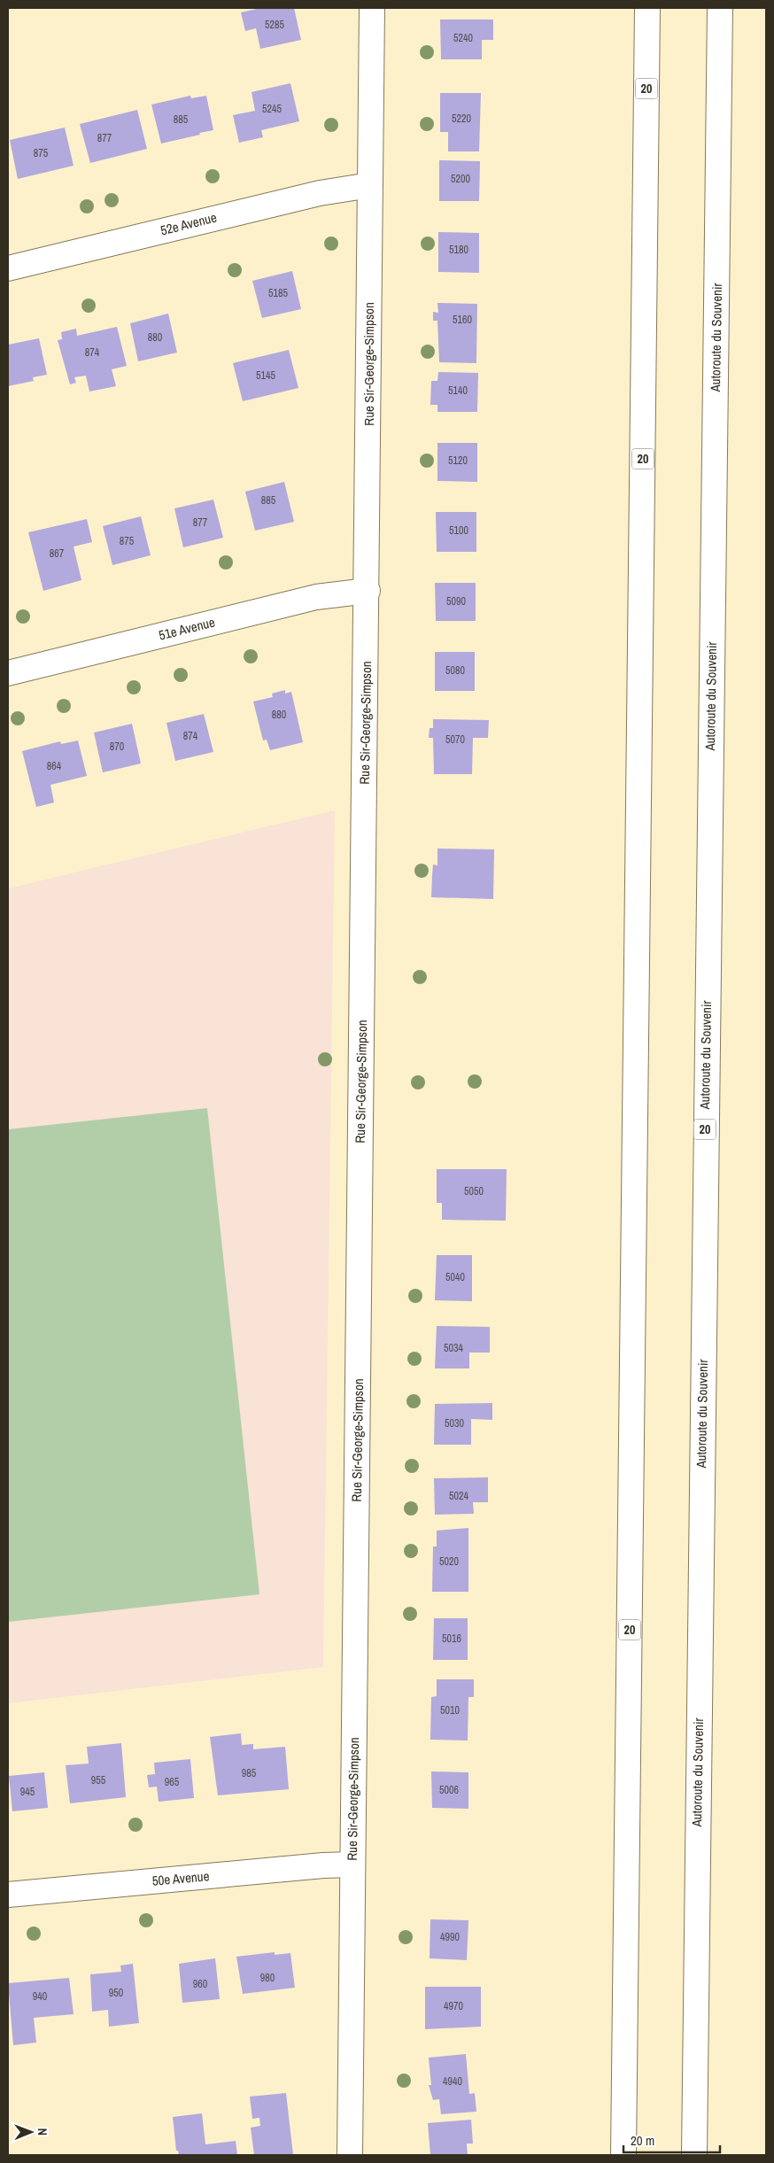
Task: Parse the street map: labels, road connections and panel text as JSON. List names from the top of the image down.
{
  "streets": {
    "main road": [
      "20",
      "52e Avenue",
      "Autoroute du Souvenir",
      "Rue Sir-George-Simpson",
      "51e Avenue",
      "50e Avenue"
    ]
  },
  "crossings": [
    ["52e Avenue", "Rue Sir-George-Simpson"],
    ["Rue Sir-George-Simpson", "51e Avenue"],
    ["Rue Sir-George-Simpson", "50e Avenue"]
  ],
  "house_numbers": [
    "5285",
    "5240",
    "5245",
    "5220",
    "885",
    "877",
    "875",
    "5200",
    "5180",
    "5185",
    "5160",
    "880",
    "874",
    "5145",
    "5140",
    "5120",
    "885",
    "877",
    "5100",
    "875",
    "867",
    "5090",
    "5080",
    "880",
    "874",
    "5070",
    "870",
    "864",
    "5050",
    "5040",
    "5034",
    "5030",
    "5024",
    "5020",
    "5016",
    "5010",
    "985",
    "955",
    "965",
    "5006",
    "945",
    "4990",
    "980",
    "960",
    "950",
    "940",
    "4970",
    "4940"
  ],
  "scale_bar": "20 m",
  "north": "right"
}
